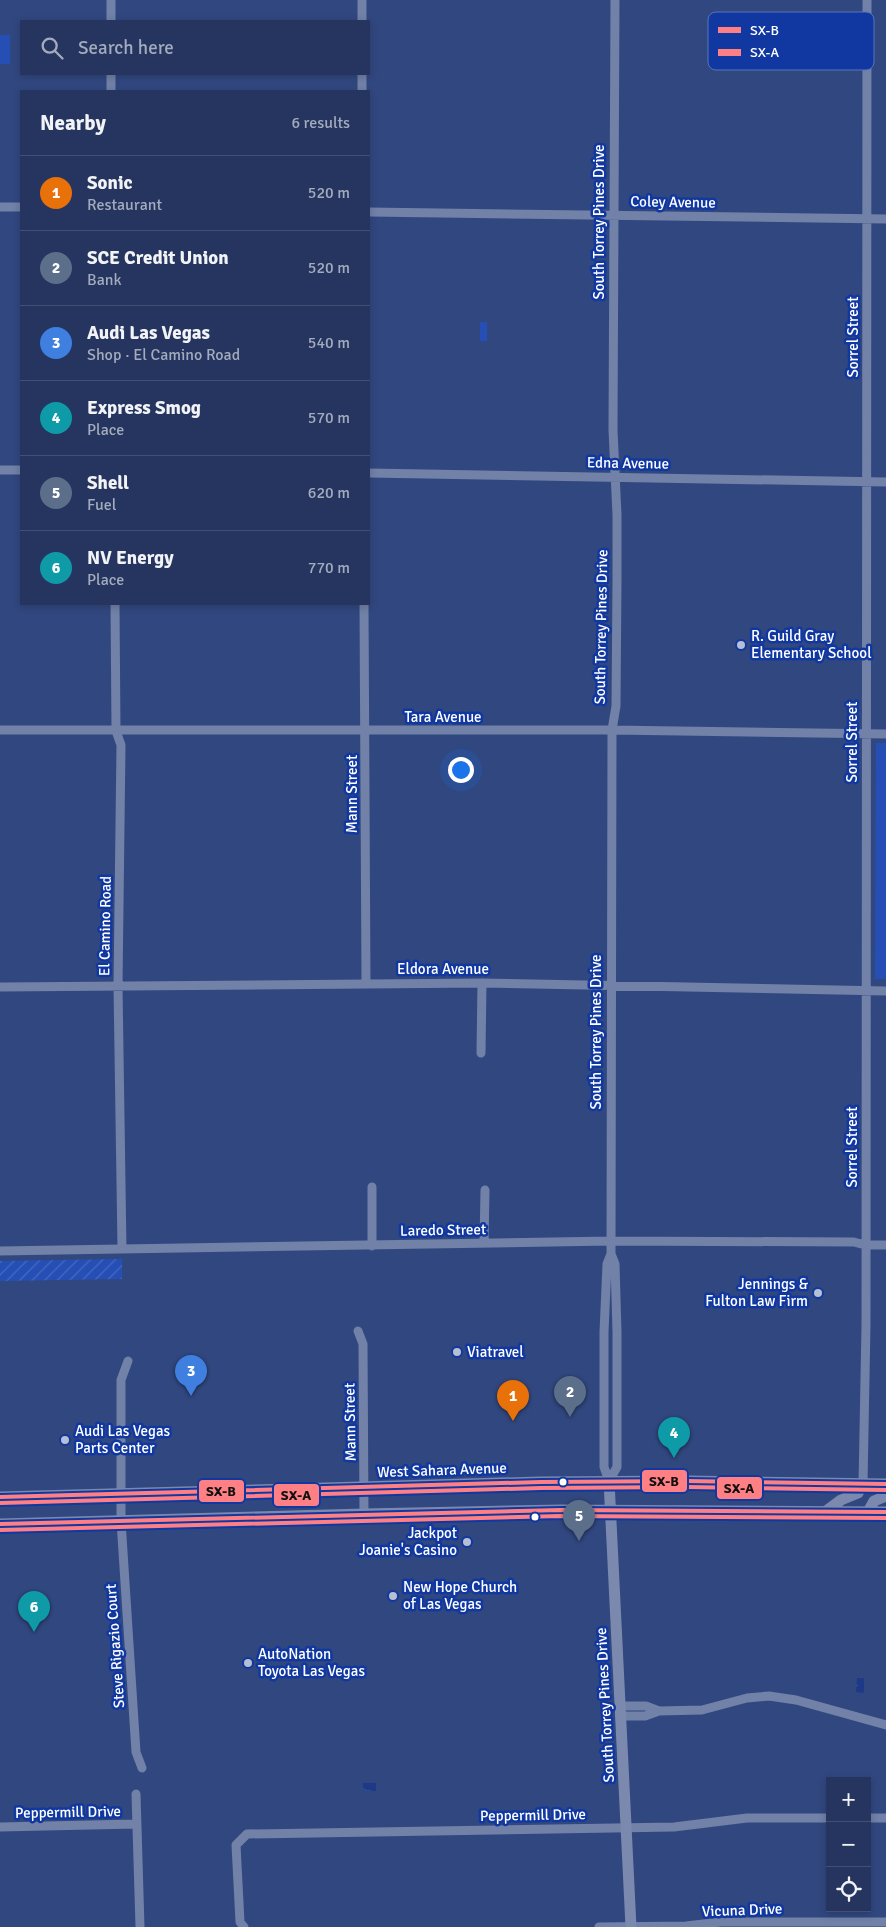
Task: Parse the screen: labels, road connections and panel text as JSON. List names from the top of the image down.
{
  "streets": {
    "main road": ["South Torrey Pines Drive", "West Sahara Avenue"],
    "street": [
      "Coley Avenue",
      "Sorrel Street",
      "Edna Avenue",
      "Tara Avenue",
      "Mann Street",
      "El Camino Road",
      "Eldora Avenue",
      "Laredo Street",
      "Steve Rigazio Court",
      "Peppermill Drive",
      "Vicuna Drive"
    ]
  },
  "crossings": [
    ["Coley Avenue", "South Torrey Pines Drive"],
    ["Coley Avenue", "Sorrel Street"],
    ["South Torrey Pines Drive", "Edna Avenue"],
    ["South Torrey Pines Drive", "Tara Avenue"],
    ["South Torrey Pines Drive", "Eldora Avenue"],
    ["South Torrey Pines Drive", "Laredo Street"],
    ["South Torrey Pines Drive", "West Sahara Avenue"],
    ["South Torrey Pines Drive", "Peppermill Drive"],
    ["South Torrey Pines Drive", "Vicuna Drive"],
    ["Sorrel Street", "Edna Avenue"],
    ["Sorrel Street", "Tara Avenue"],
    ["Sorrel Street", "Eldora Avenue"],
    ["Sorrel Street", "Laredo Street"],
    ["Sorrel Street", "West Sahara Avenue"],
    ["Tara Avenue", "Mann Street"],
    ["Tara Avenue", "El Camino Road"],
    ["Mann Street", "Eldora Avenue"],
    ["Mann Street", "West Sahara Avenue"],
    ["El Camino Road", "Eldora Avenue"],
    ["El Camino Road", "Laredo Street"]
  ],
  "places": [
    "R. Guild Gray Elementary School",
    "Jennings & Fulton Law Firm",
    "Viatravel",
    "Audi Las Vegas Parts Center",
    "Jackpot Joanie's Casino",
    "New Hope Church of Las Vegas",
    "AutoNation Toyota Las Vegas"
  ],
  "lines": ["transit line SX-B", "transit line SX-A"],
  "legend": ["SX-B", "SX-A"],
  "page": {
    "search": "Search here",
    "heading": ["Nearby", "6 results"],
    "list": [
      {
        "mark": "1",
        "name": "Sonic",
        "note": "Restaurant",
        "value": "520 m"
      },
      {
        "mark": "2",
        "name": "SCE Credit Union",
        "note": "Bank",
        "value": "520 m"
      },
      {
        "mark": "3",
        "name": "Audi Las Vegas",
        "note": "Shop · El Camino Road",
        "value": "540 m"
      },
      {
        "mark": "4",
        "name": "Express Smog",
        "note": "Place",
        "value": "570 m"
      },
      {
        "mark": "5",
        "name": "Shell",
        "note": "Fuel",
        "value": "620 m"
      },
      {
        "mark": "6",
        "name": "NV Energy",
        "note": "Place",
        "value": "770 m"
      }
    ],
    "pins": [
      "3",
      "2",
      "1",
      "4",
      "5",
      "6"
    ],
    "map_buttons": ["+", "−"]
  }
}
